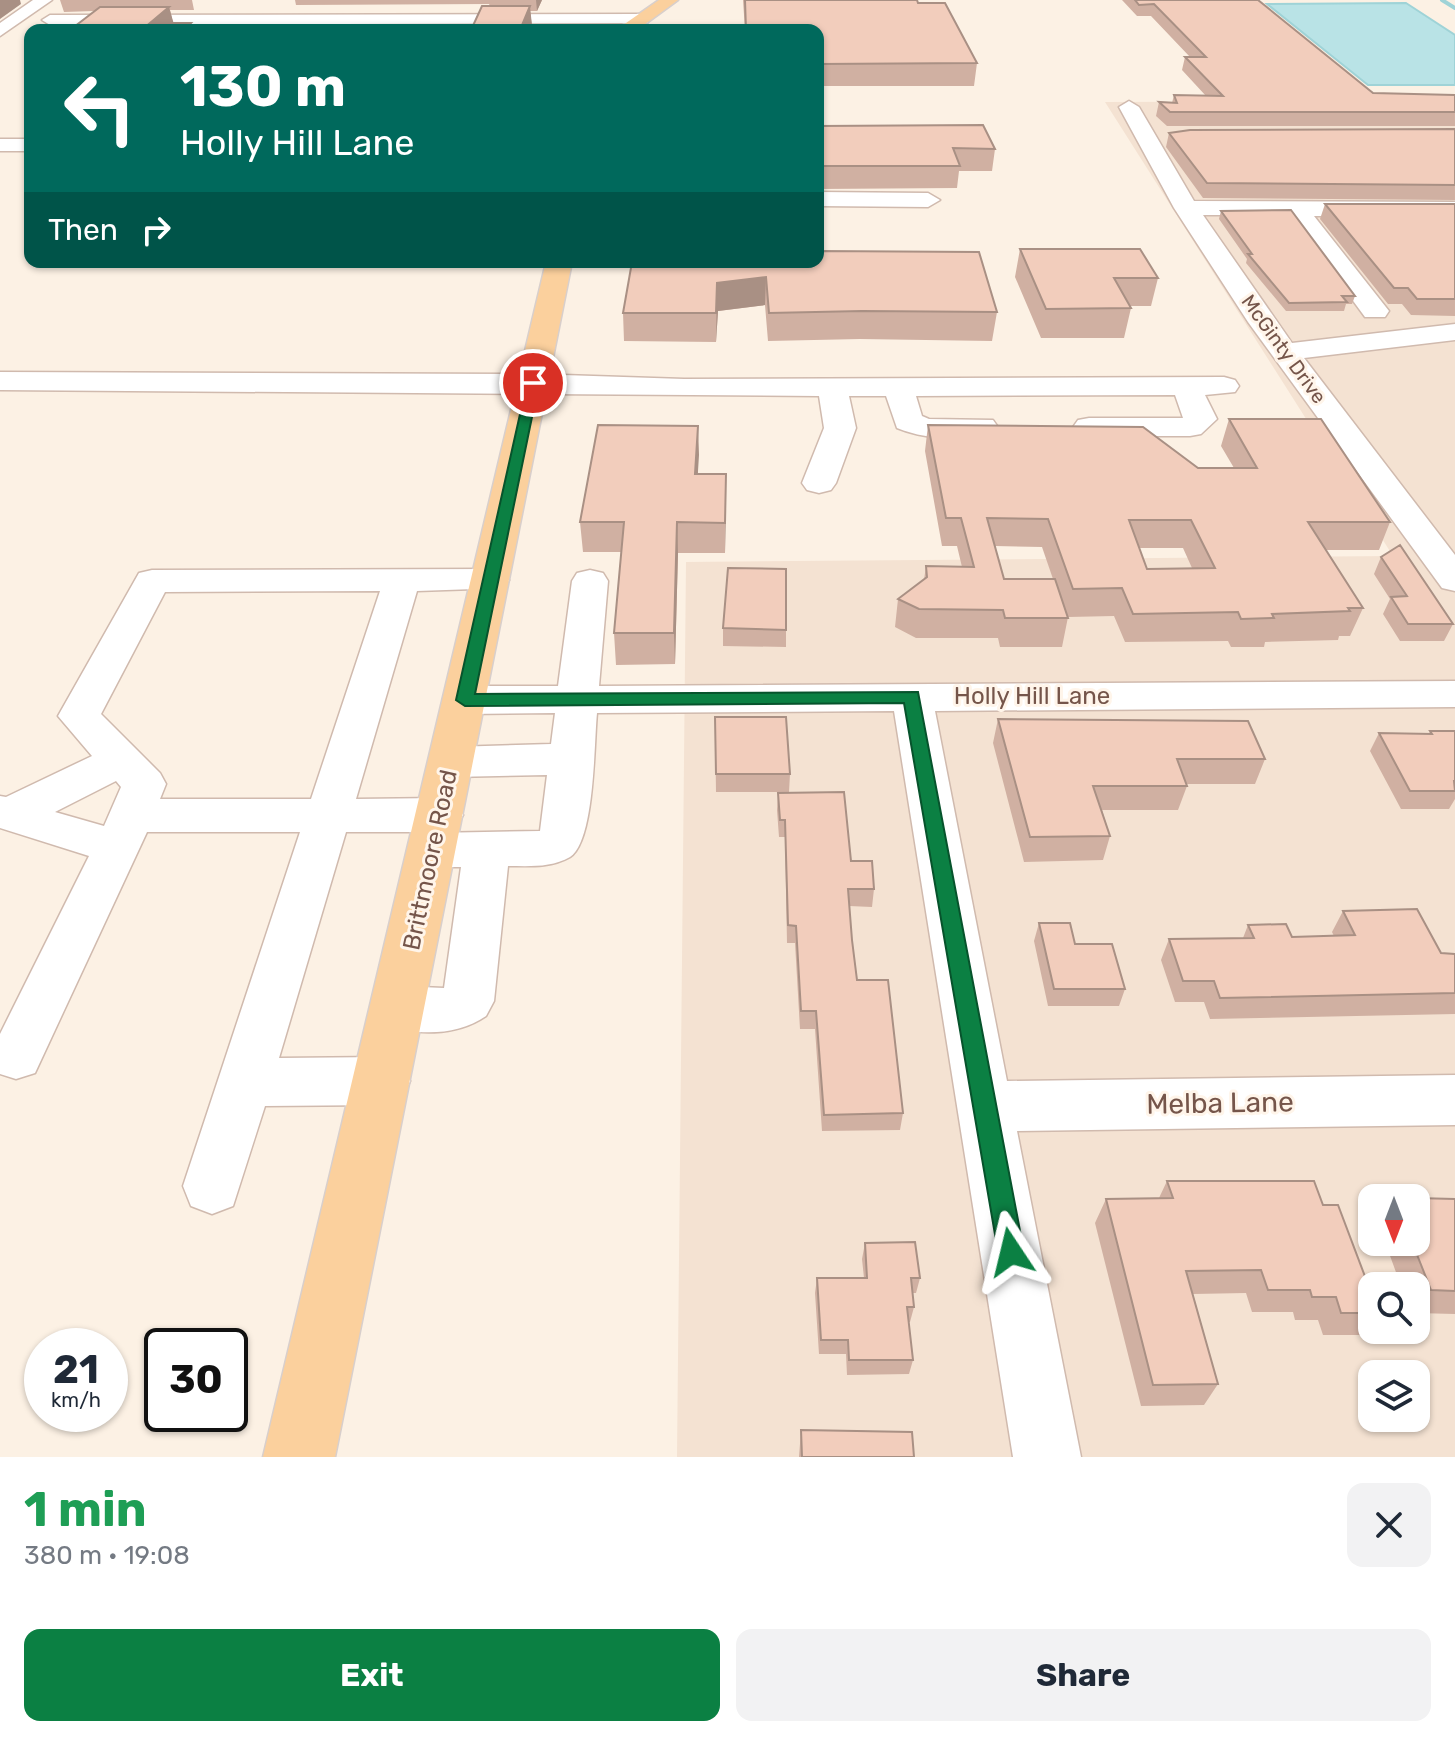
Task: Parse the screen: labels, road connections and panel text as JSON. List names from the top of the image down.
{
  "streets": {
    "main road": ["Brittmoore Road"],
    "street": ["McGinty Drive", "Holly Hill Lane", "Melba Lane"]
  },
  "crossings": [
    ["Holly Hill Lane", "Brittmoore Road"]
  ],
  "north": "bottom",
  "page": {
    "turn": ["130 m", "Holly Hill Lane"],
    "then": "Then",
    "speed": "21 km/h",
    "limit": "30",
    "heading": ["1 min", "380 m · 19:08"],
    "buttons": ["Exit", "Share"]
  }
}
